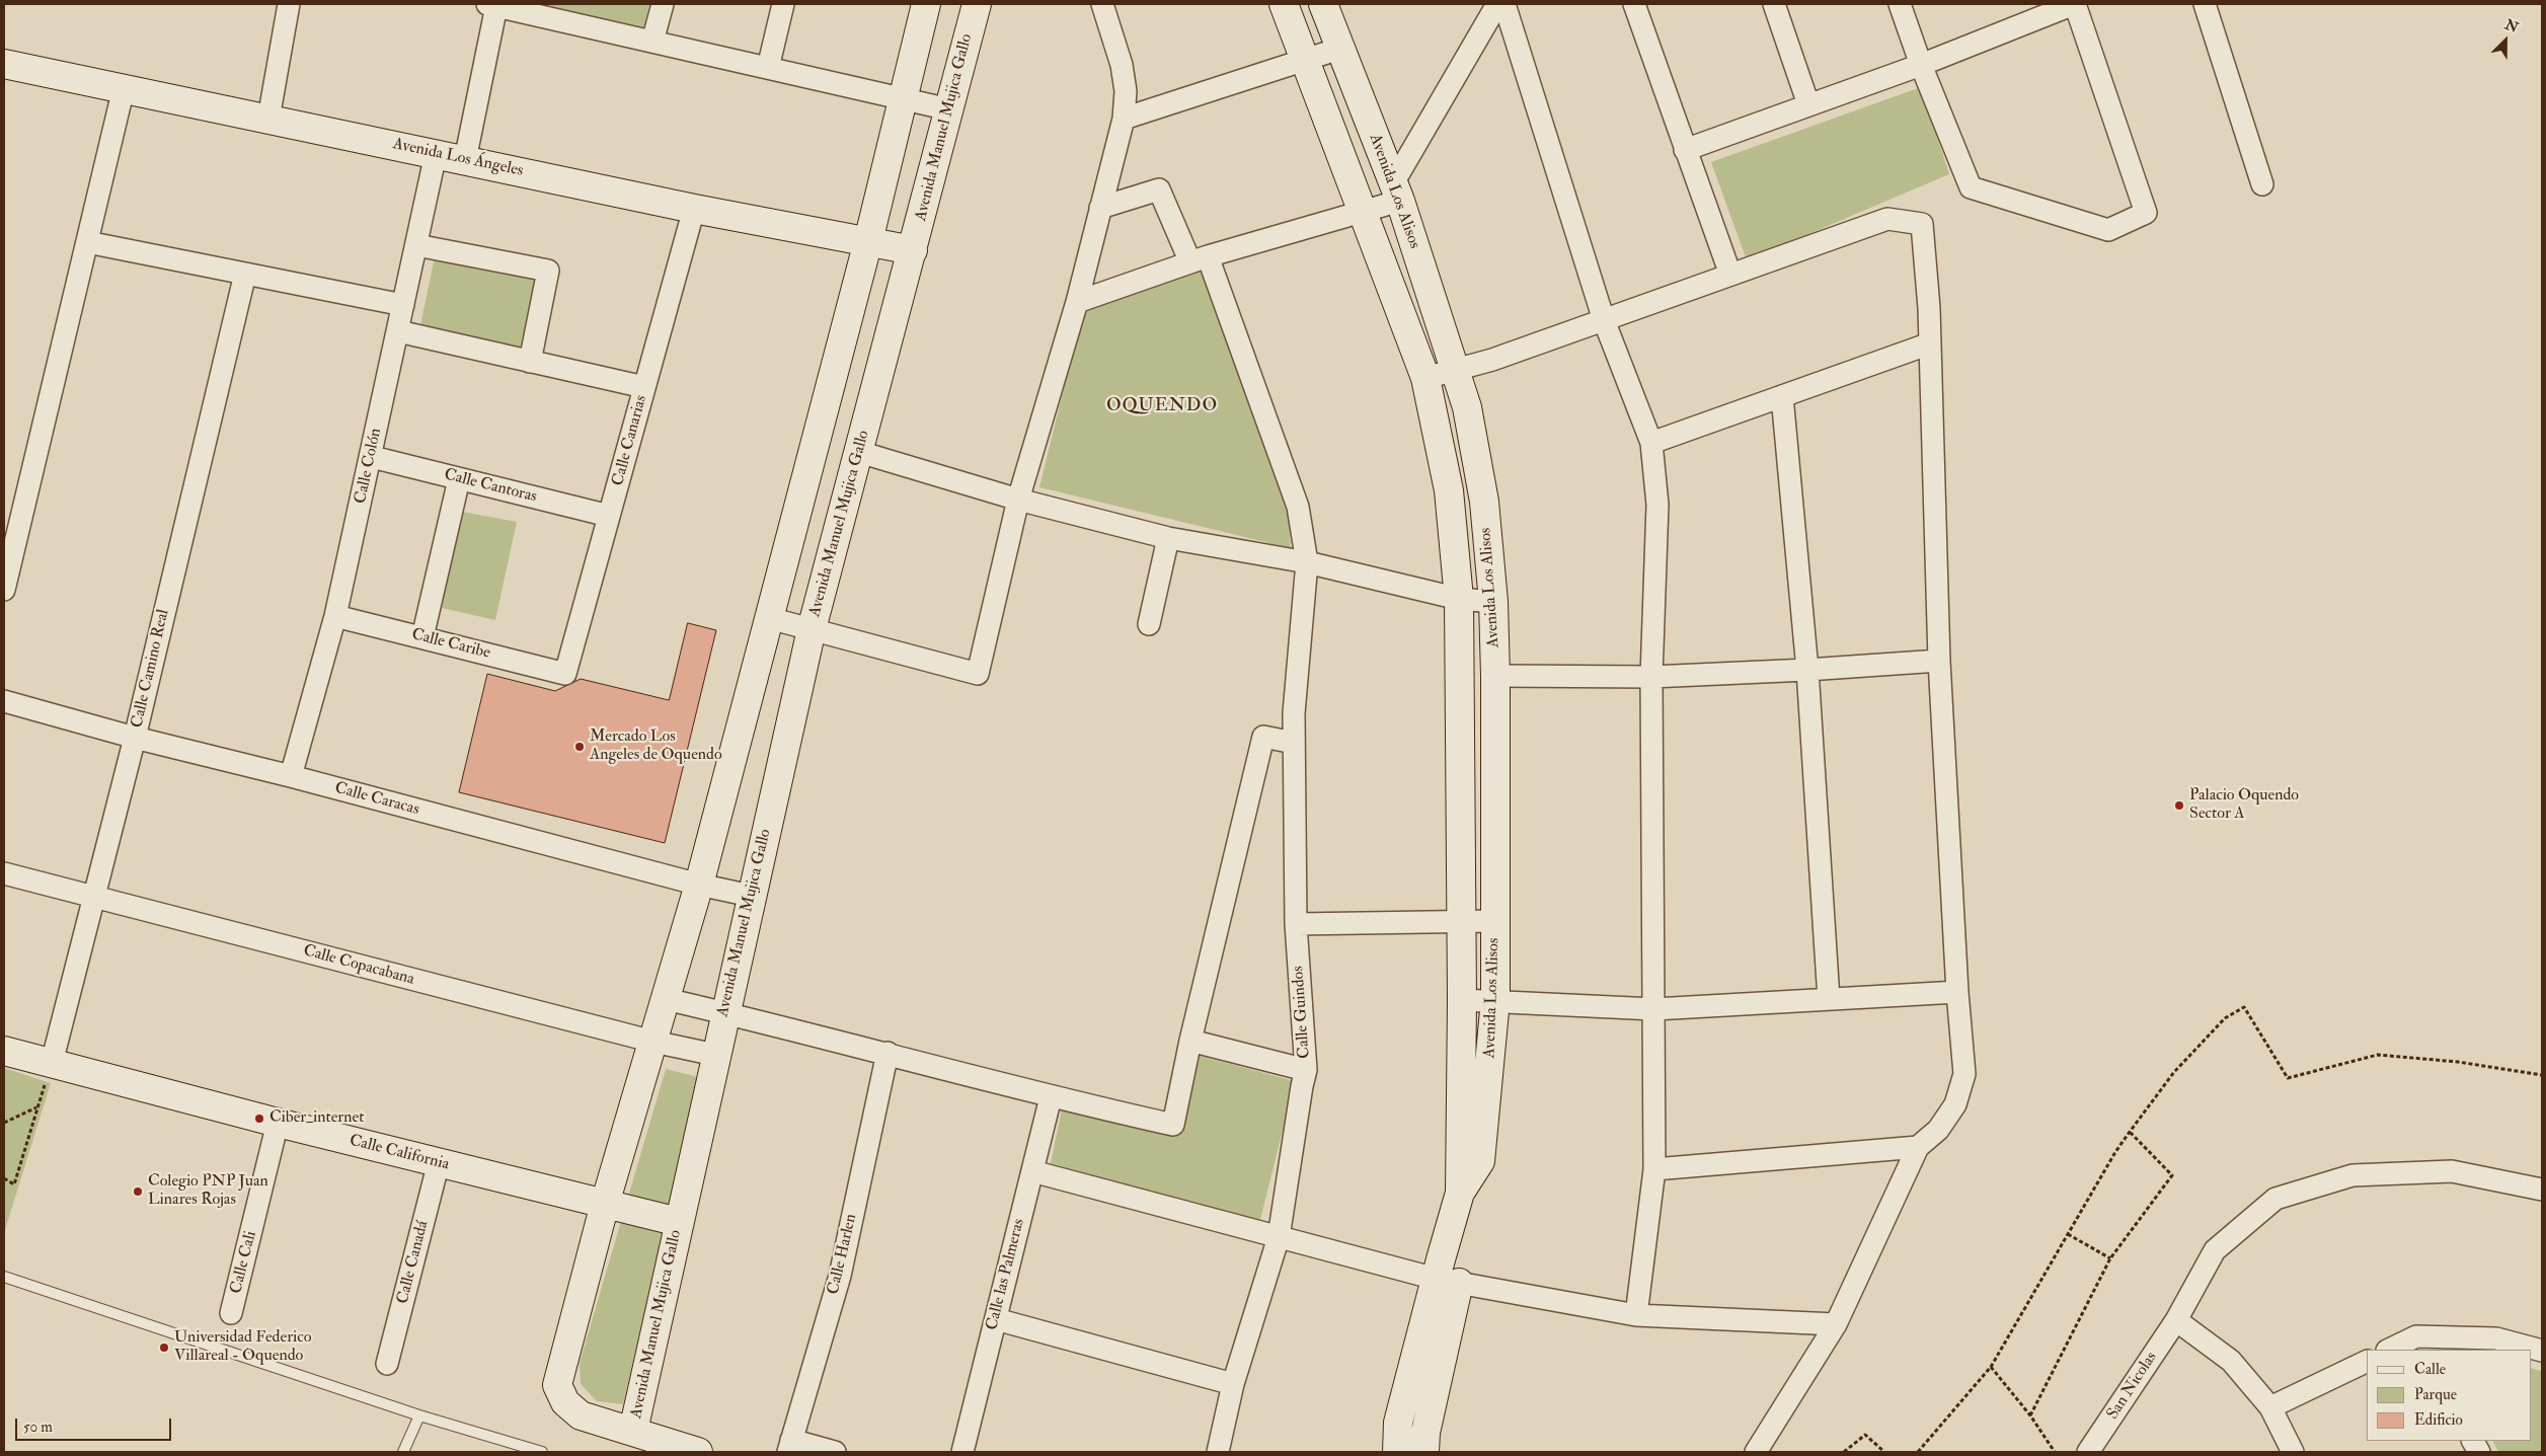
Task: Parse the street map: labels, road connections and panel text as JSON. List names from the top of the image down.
{
  "streets": {
    "street": [
      "Avenida Manuel Mujica Gallo",
      "Avenida Los Ángeles",
      "Avenida Los Alisos",
      "Calle Canarias",
      "Calle Colón",
      "Calle Cantoras",
      "Calle Caribe",
      "Calle Camino Real",
      "Calle Caracas",
      "Calle Copacabana",
      "Calle Guindos",
      "Calle California",
      "Calle Harlen",
      "Calle Cali",
      "Calle Canadá",
      "Calle las Palmeras",
      "San Nicolas"
    ]
  },
  "crossings": [
    ["Avenida Manuel Mujica Gallo", "Avenida Los Ángeles"],
    ["Avenida Manuel Mujica Gallo", "Calle Caracas"],
    ["Avenida Manuel Mujica Gallo", "Calle Copacabana"],
    ["Avenida Manuel Mujica Gallo", "Calle California"],
    ["Avenida Los Ángeles", "Calle Canarias"],
    ["Avenida Los Ángeles", "Calle Colón"],
    ["Calle Canarias", "Calle Cantoras"],
    ["Calle Canarias", "Calle Caribe"],
    ["Calle Colón", "Calle Cantoras"],
    ["Calle Colón", "Calle Caribe"],
    ["Calle Colón", "Calle Caracas"],
    ["Calle Camino Real", "Calle Caracas"],
    ["Calle Camino Real", "Calle Copacabana"],
    ["Calle Camino Real", "Calle California"],
    ["Calle California", "Calle Cali"],
    ["Calle California", "Calle Canadá"]
  ],
  "districts": ["OQUENDO"],
  "places": [
    "Mercado Los Angeles de Oquendo",
    "Palacio Oquendo Sector A",
    "Ciber_internet",
    "Colegio PNP Juan Linares Rojas",
    "Universidad Federico Villareal - Oquendo"
  ],
  "legend": ["Calle", "Parque", "Edificio"],
  "scale_bar": "50 m",
  "north": "top right"
}
